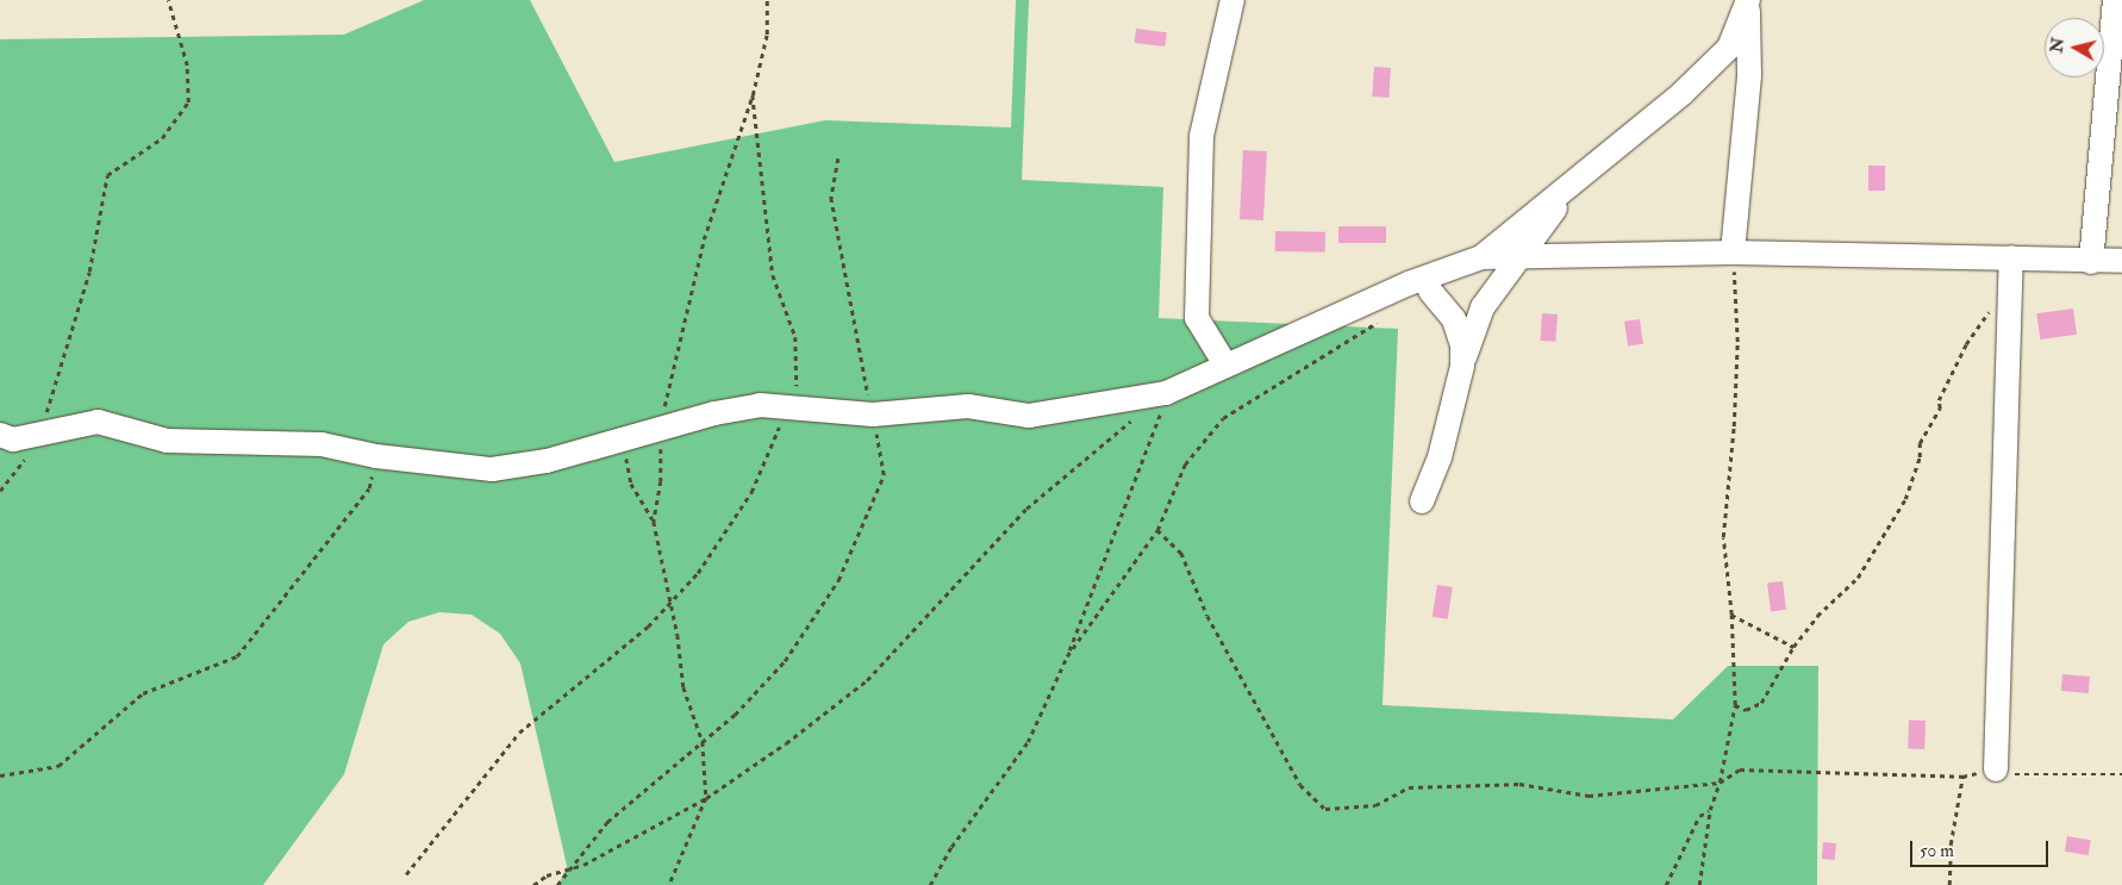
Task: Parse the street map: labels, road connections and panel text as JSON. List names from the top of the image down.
{
  "scale_bar": "50 m",
  "north": "left"
}
